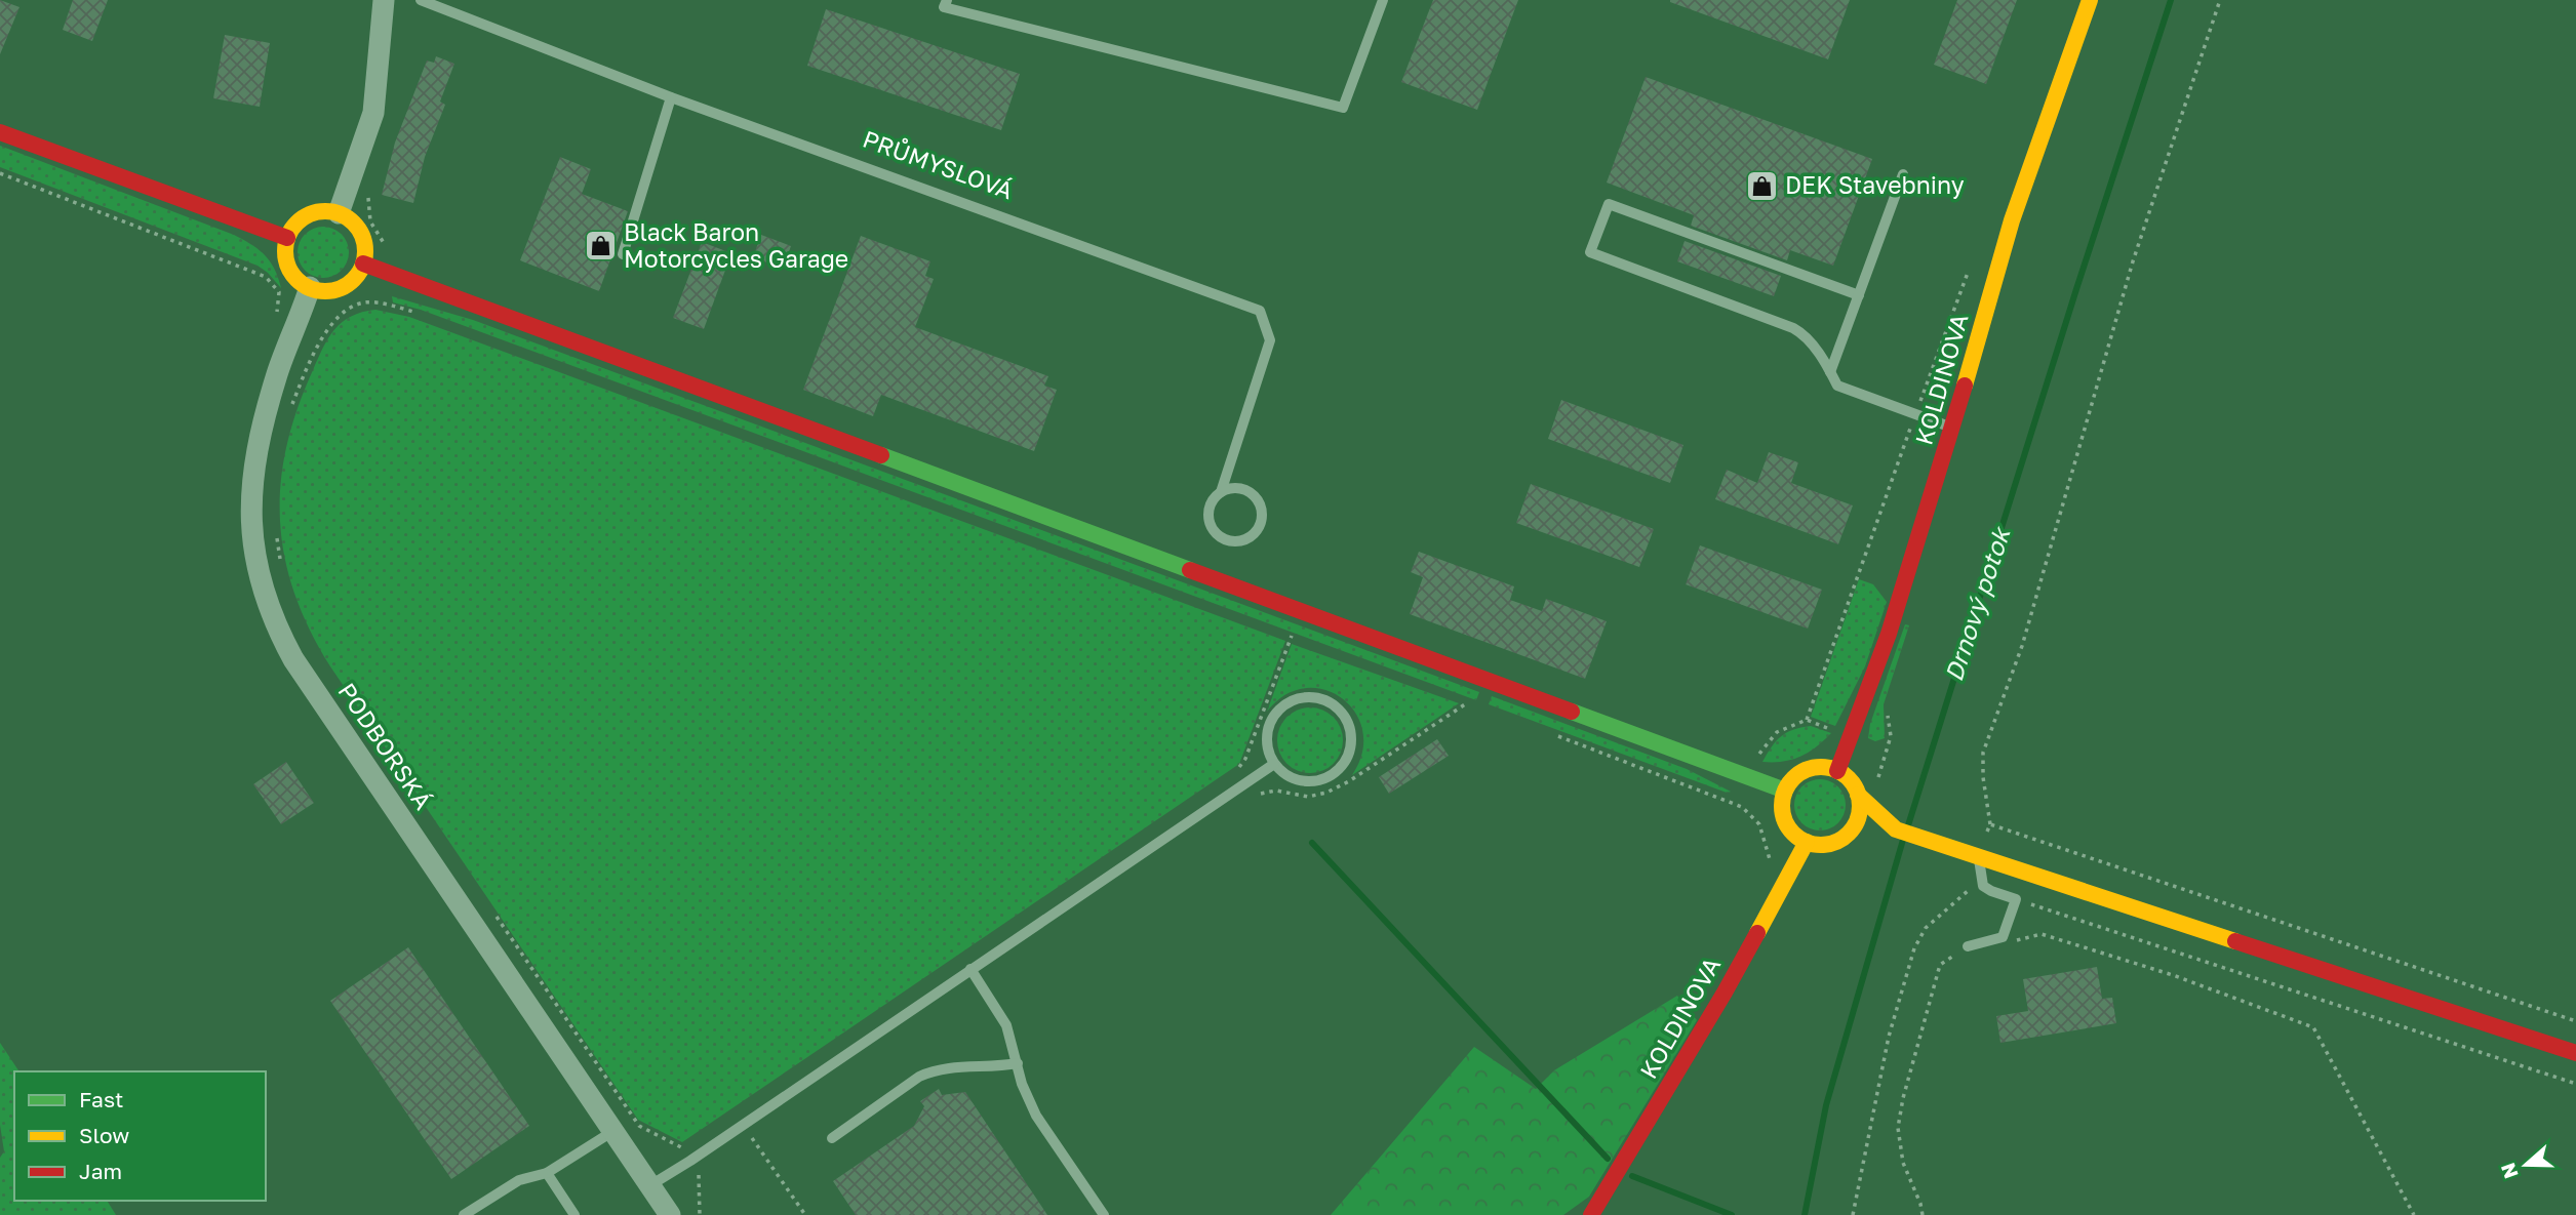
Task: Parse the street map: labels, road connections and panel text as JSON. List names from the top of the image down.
{
  "streets": {
    "main road": ["KOLDINOVA"],
    "street": ["PODBORSKÁ"],
    "lane": ["PRŮMYSLOVÁ"]
  },
  "water": ["Drnový potok"],
  "places": {
    "shop": ["DEK Stavebniny", "Black Baron Motorcycles Garage"]
  },
  "legend": ["Fast", "Slow", "Jam"],
  "north": "left"
}
